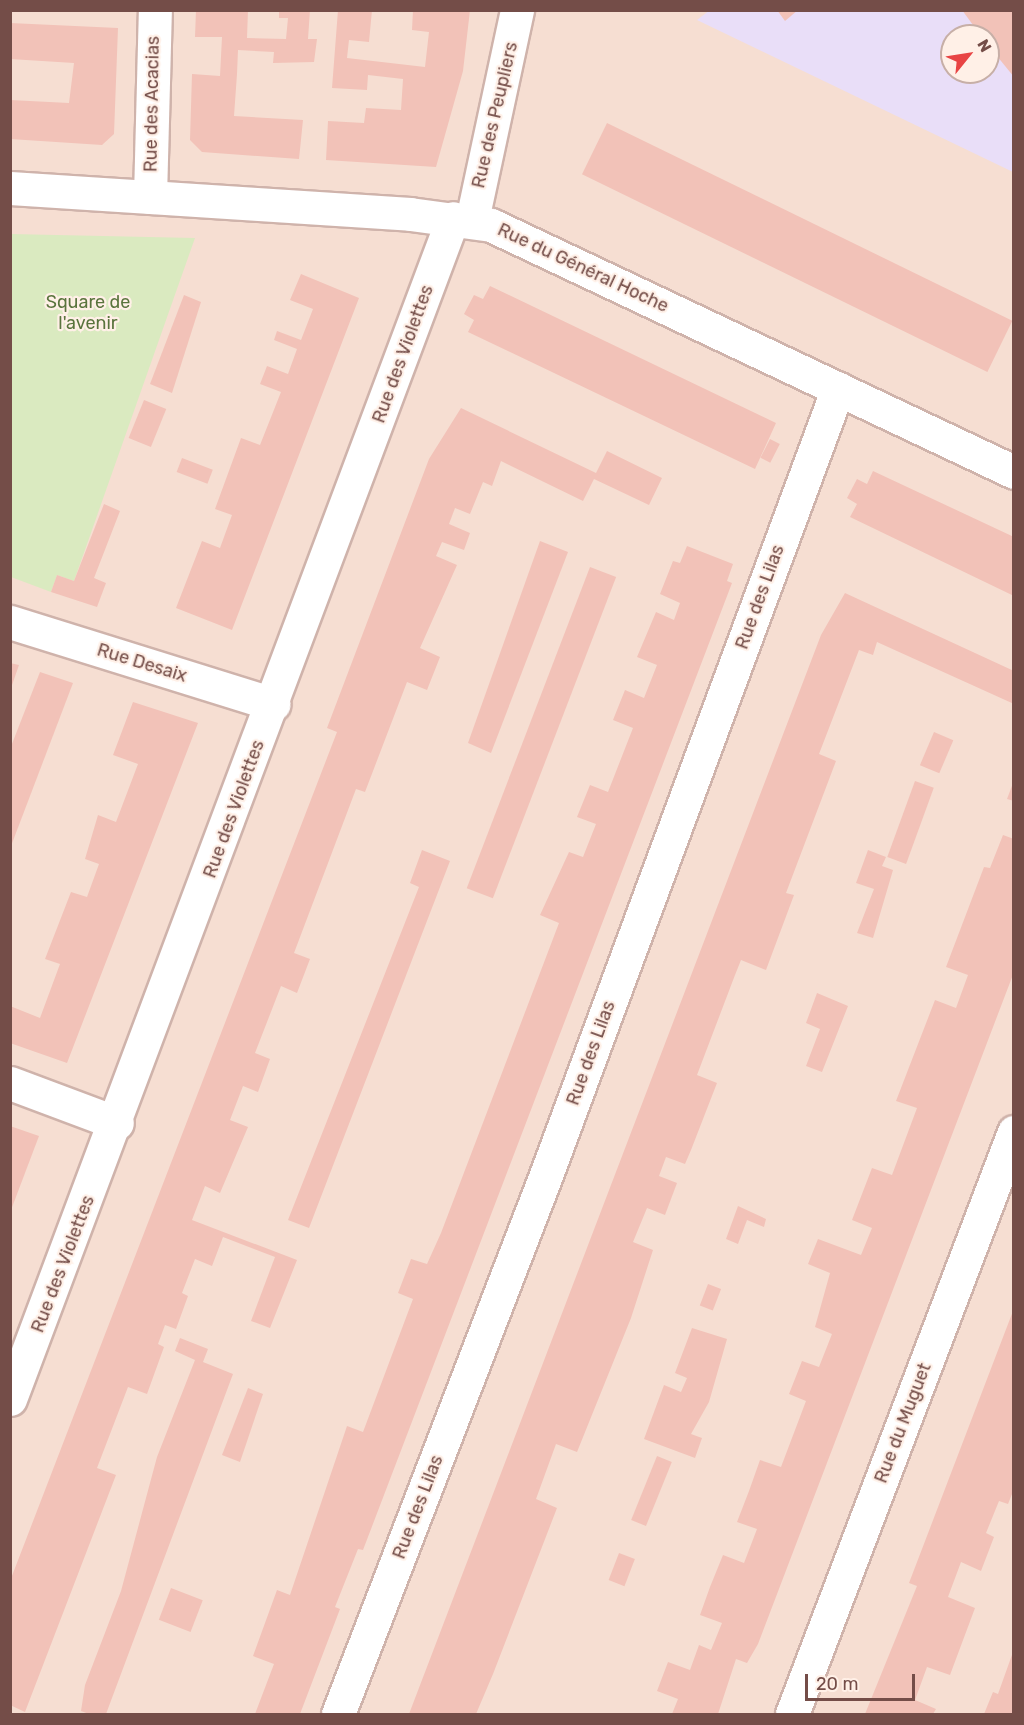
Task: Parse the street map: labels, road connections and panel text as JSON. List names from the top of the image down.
{
  "streets": {
    "street": [
      "Rue des Acacias",
      "Rue des Peupliers",
      "Rue du Général Hoche",
      "Rue des Violettes",
      "Rue des Lilas",
      "Rue Desaix",
      "Rue du Muguet"
    ]
  },
  "crossings": [
    ["Rue des Acacias", "Rue du Général Hoche"],
    ["Rue des Peupliers", "Rue du Général Hoche"],
    ["Rue des Peupliers", "Rue des Violettes"],
    ["Rue du Général Hoche", "Rue des Violettes"],
    ["Rue du Général Hoche", "Rue des Lilas"],
    ["Rue des Violettes", "Rue Desaix"]
  ],
  "parks": ["Square de l'avenir"],
  "scale_bar": "20 m",
  "north": "top right"
}
